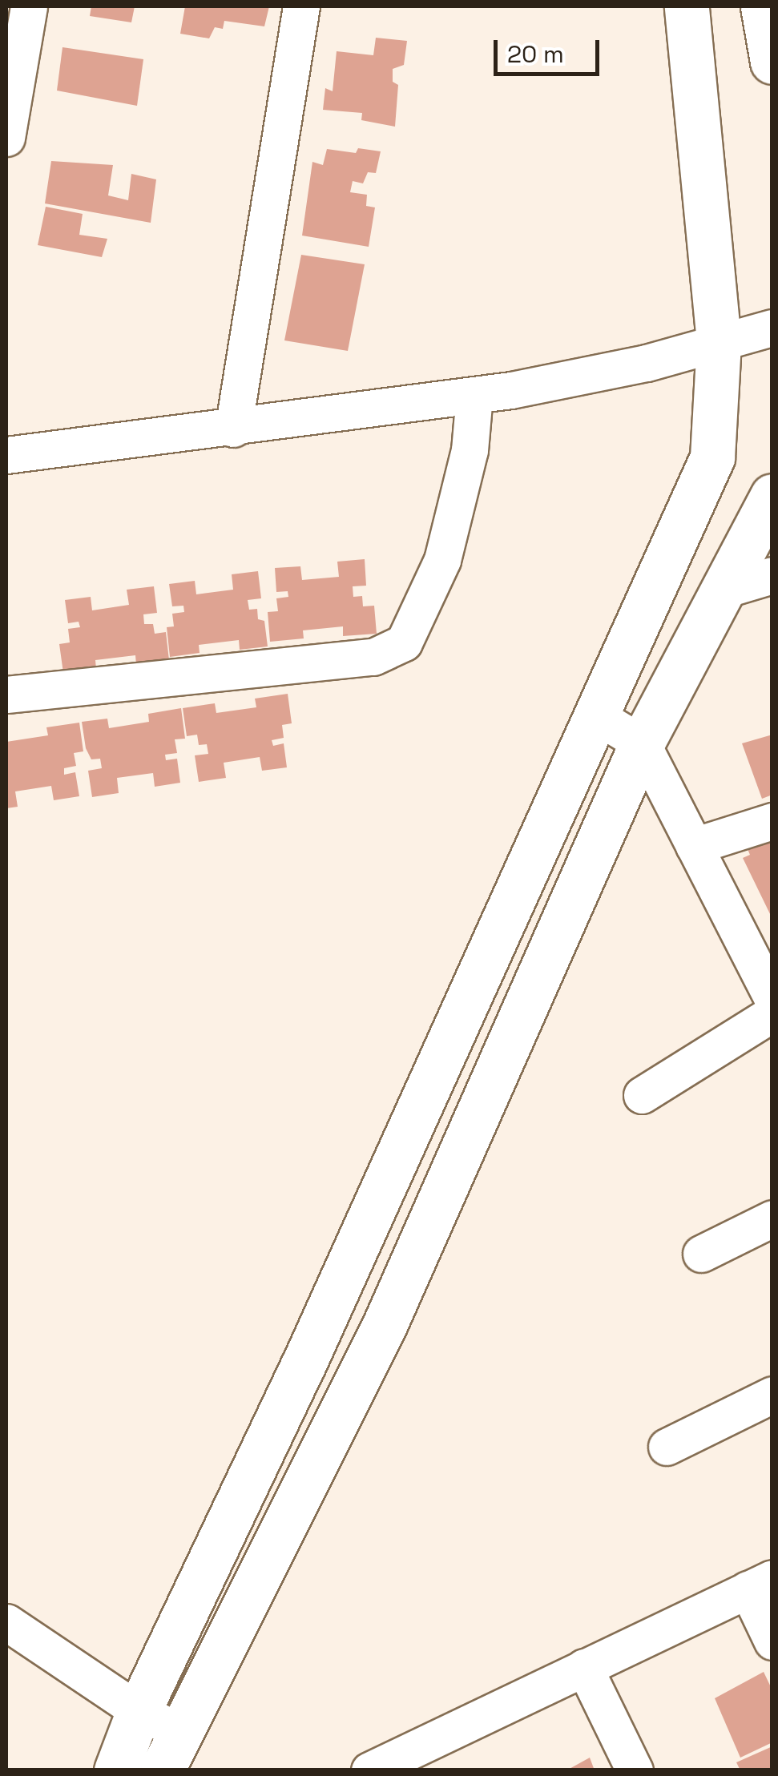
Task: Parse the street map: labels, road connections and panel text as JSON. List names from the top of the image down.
{
  "scale_bar": "20 m"
}
